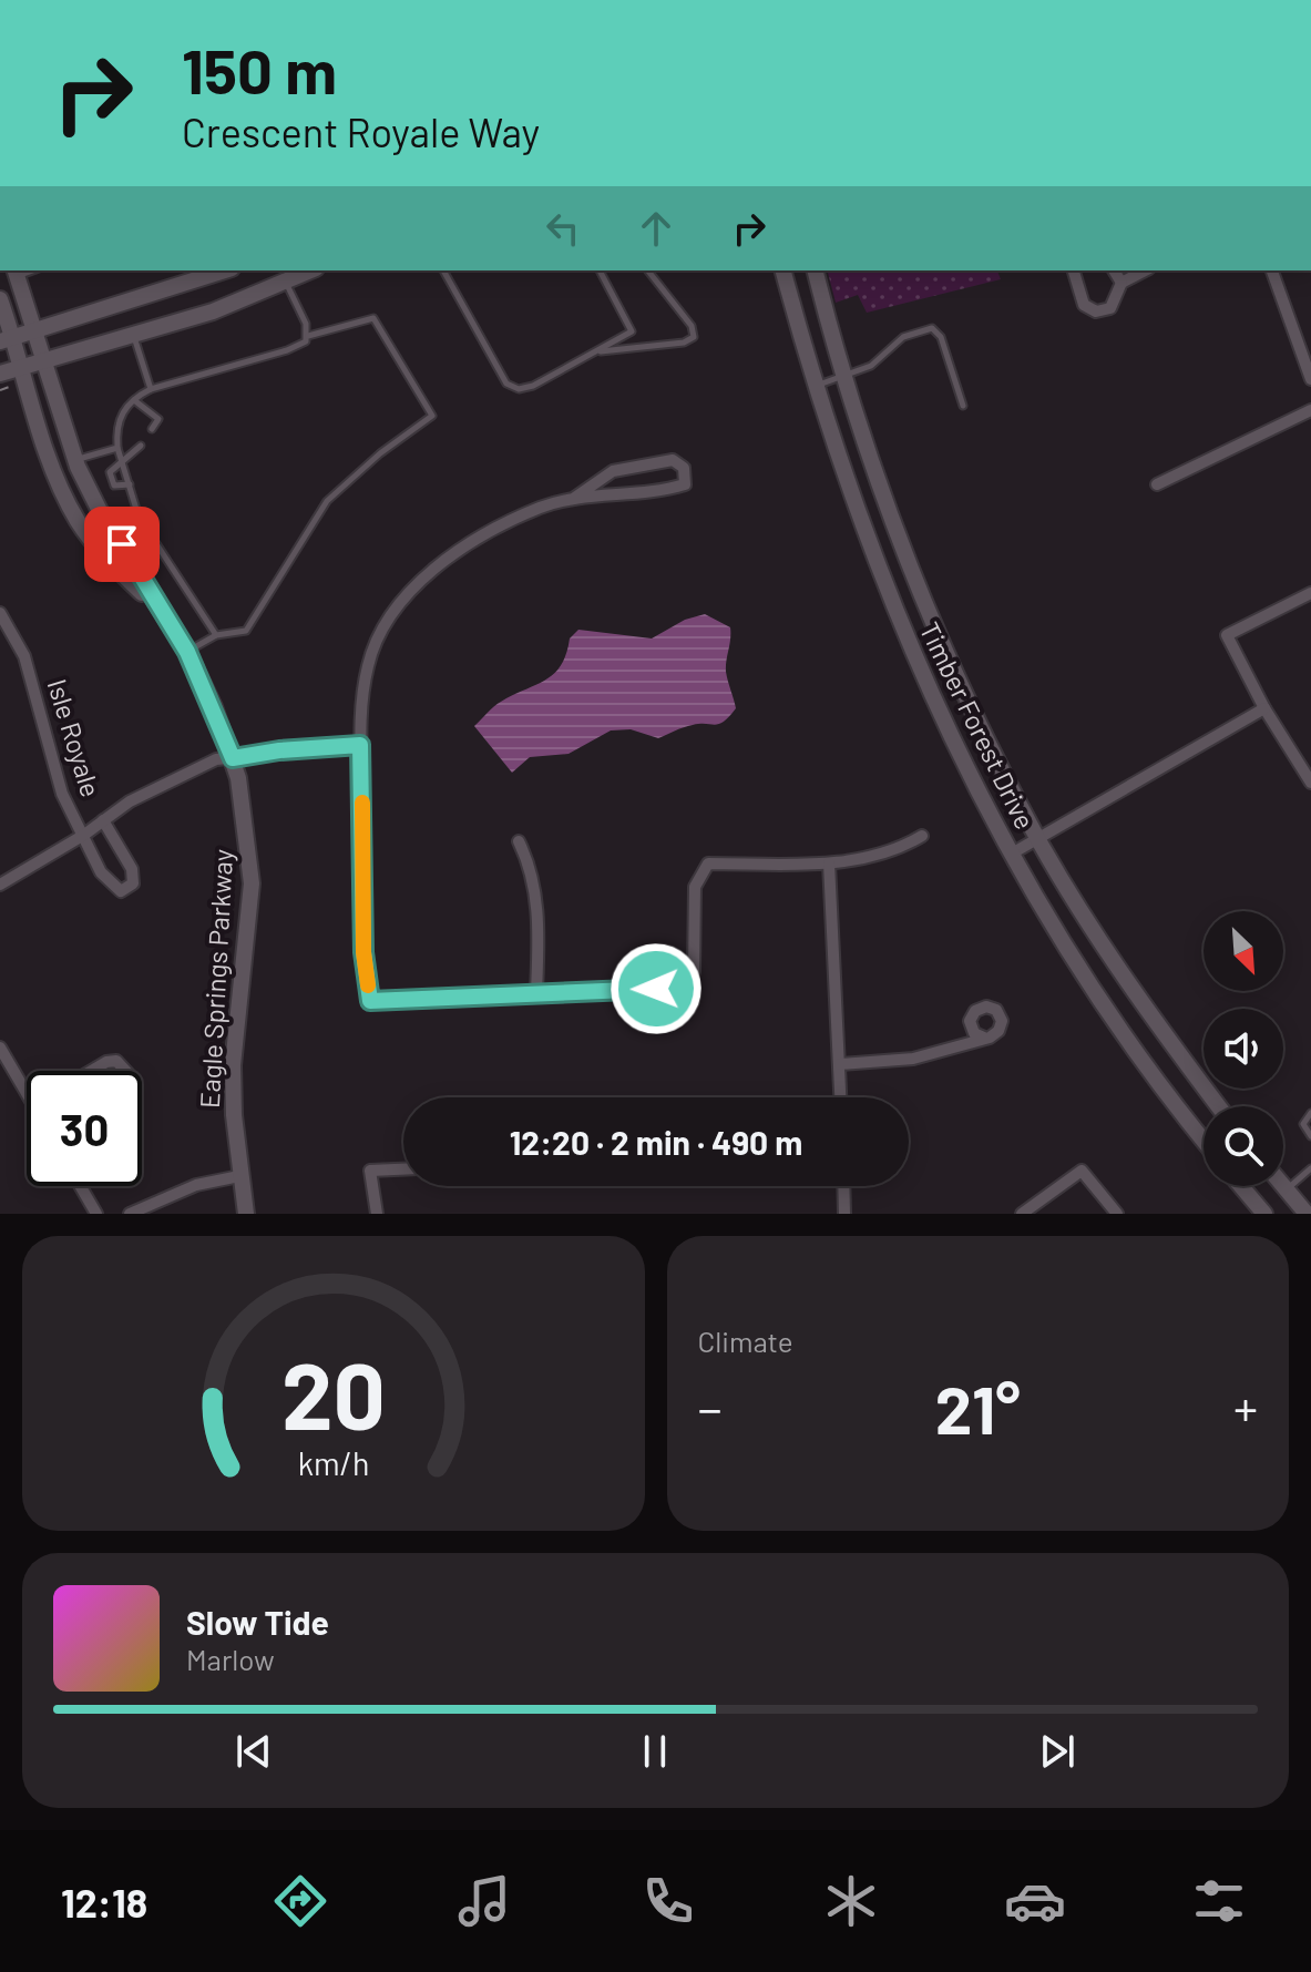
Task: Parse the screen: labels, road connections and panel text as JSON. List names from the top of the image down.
{
  "streets": {
    "main road": ["Timber Forest Drive", "Eagle Springs Parkway"],
    "street": ["Isle Royale"]
  },
  "north": "bottom right",
  "page": {
    "turn": ["150 m", "Crescent Royale Way"],
    "limit": "30",
    "trip": "12:20 · 2 min · 490 m",
    "tile": "Climate",
    "heat": ["−", "21°", "+"],
    "song": ["Slow Tide", "Marlow"],
    "tabs": "12:18",
    "gauge": ["20", "km/h"]
  }
}
